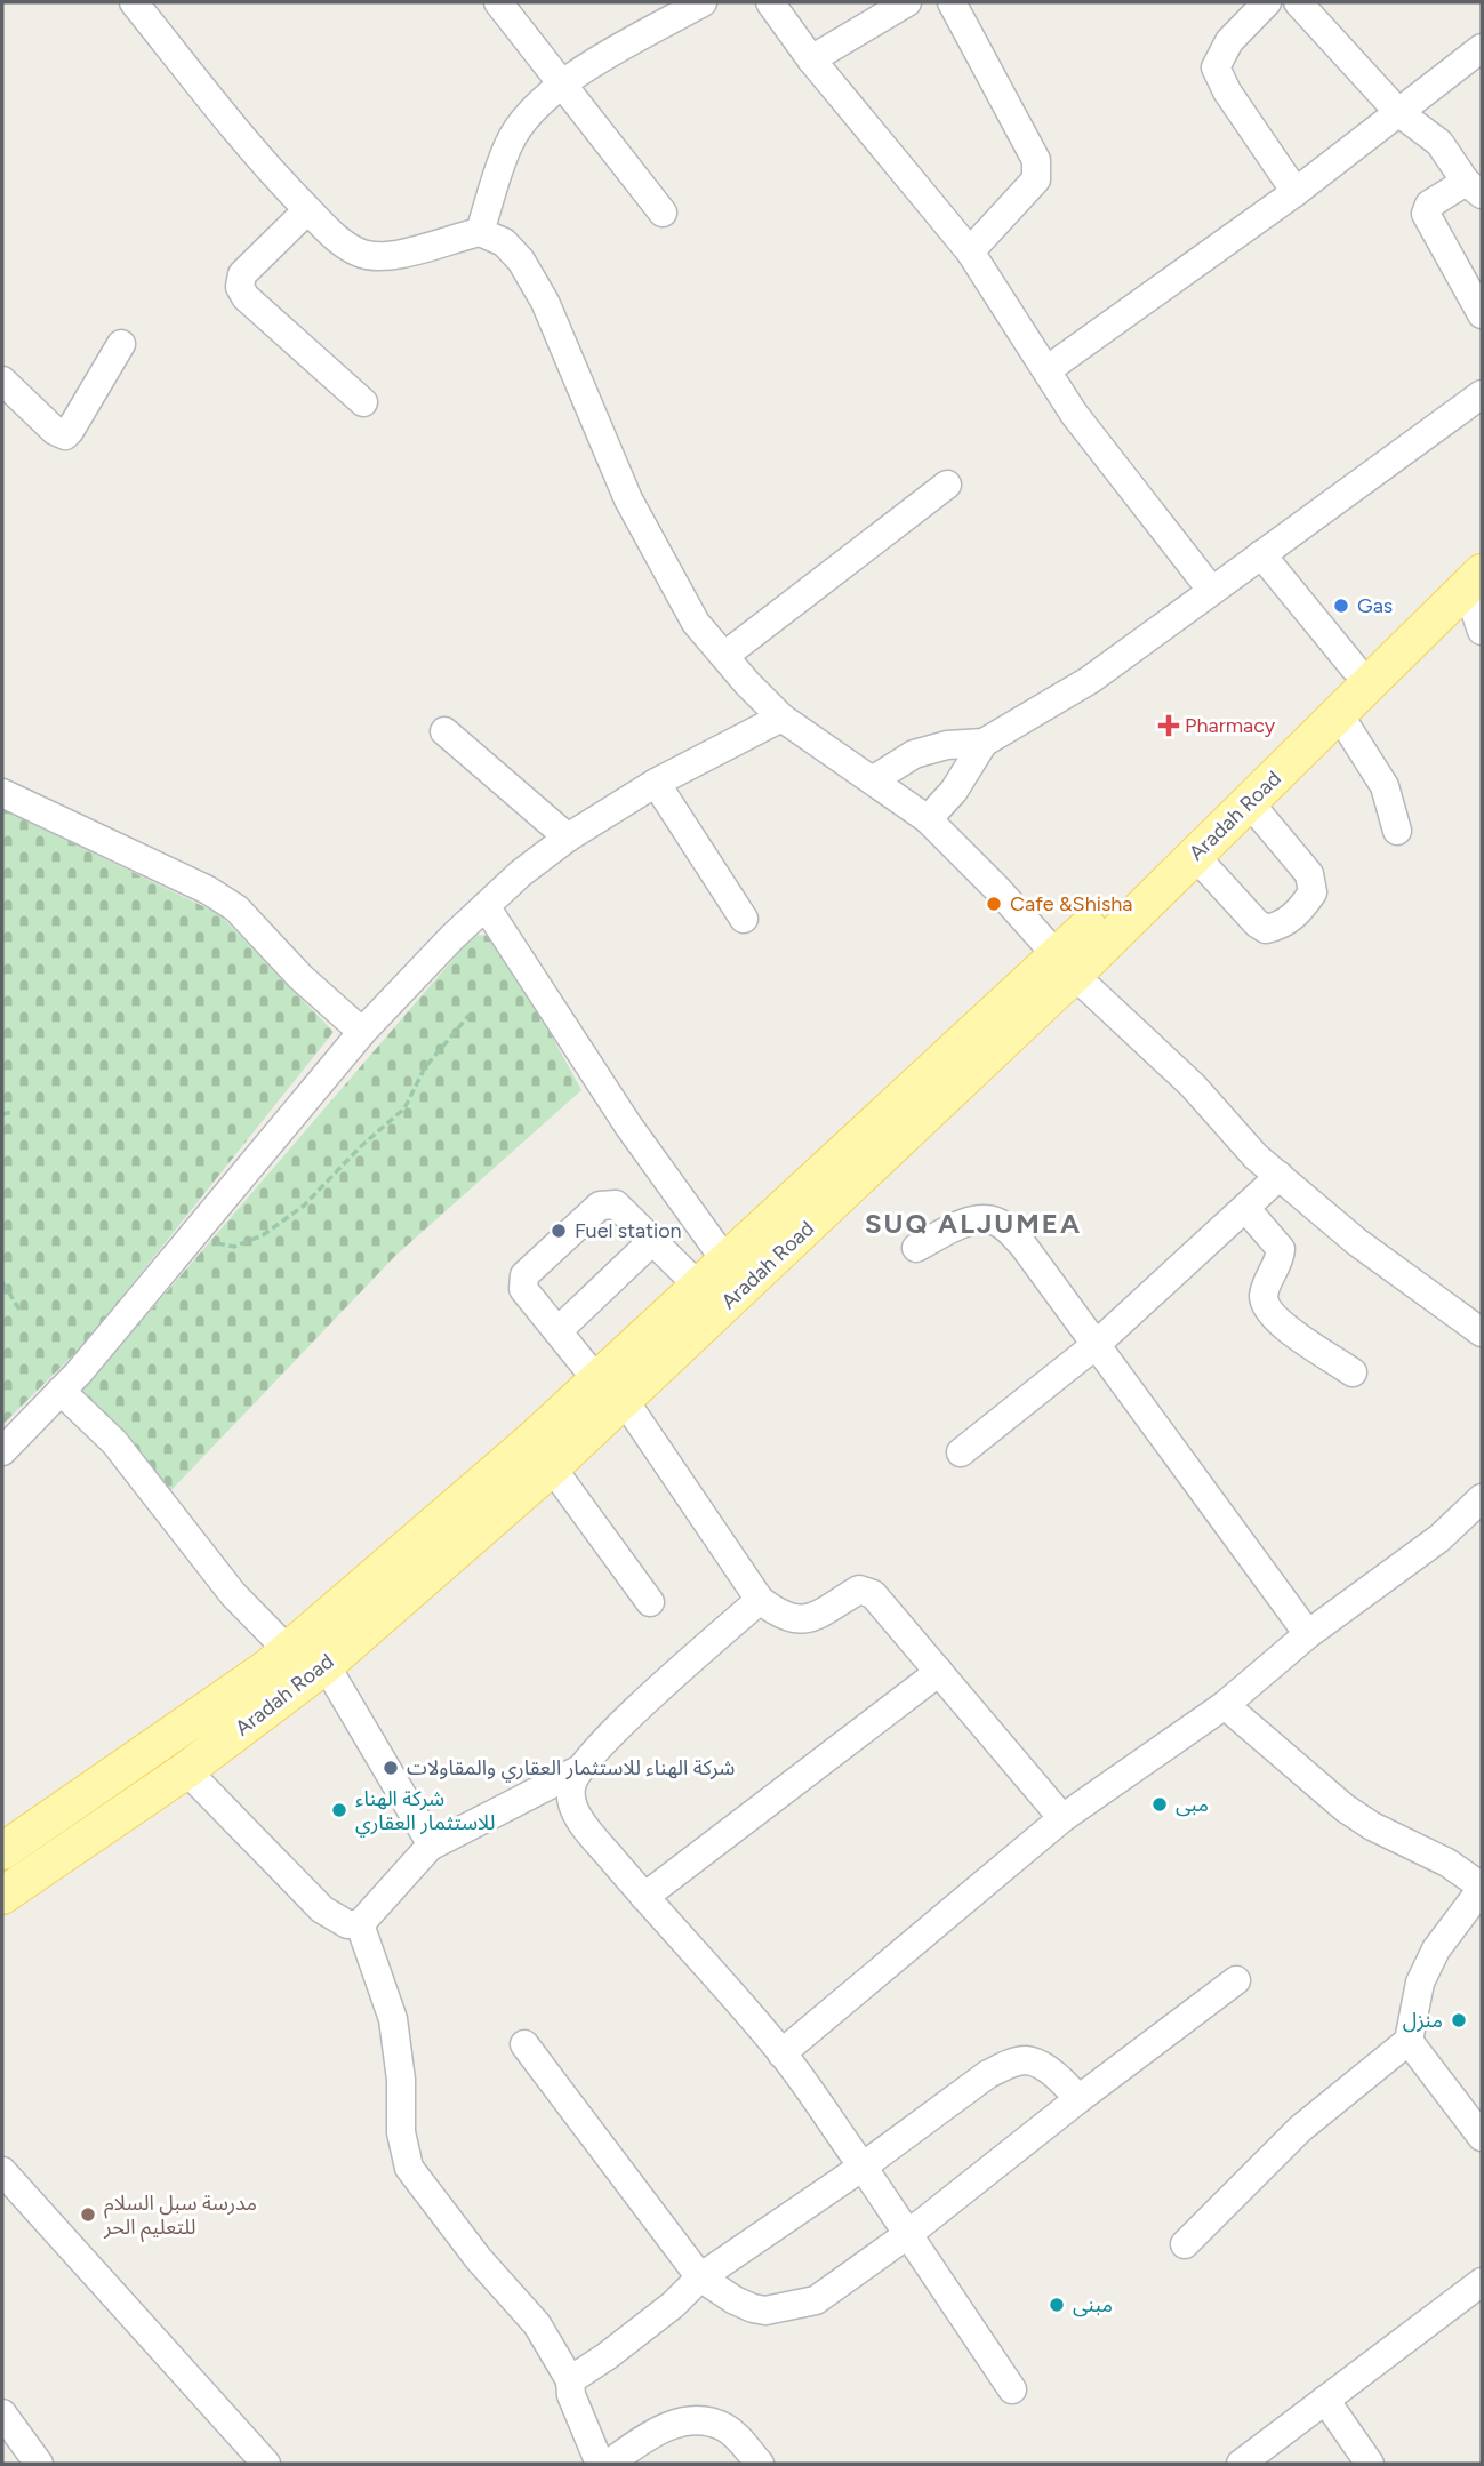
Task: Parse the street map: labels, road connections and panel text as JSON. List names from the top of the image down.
{
  "streets": {
    "main road": ["Aradah Road"]
  },
  "districts": ["SUQ ALJUMEA"],
  "places": {
    "other": [
      "Gas",
      "Cafe &Shisha",
      "Fuel station",
      "شركة الهناء للاستثمار العقاري والمقاولات",
      "مبى",
      "شركة الهناء للاستثمار العقاري",
      "منزل",
      "مدرسة سبل السلام للتعليم الحر",
      "مبنى"
    ],
    "health": ["Pharmacy"]
  }
}
